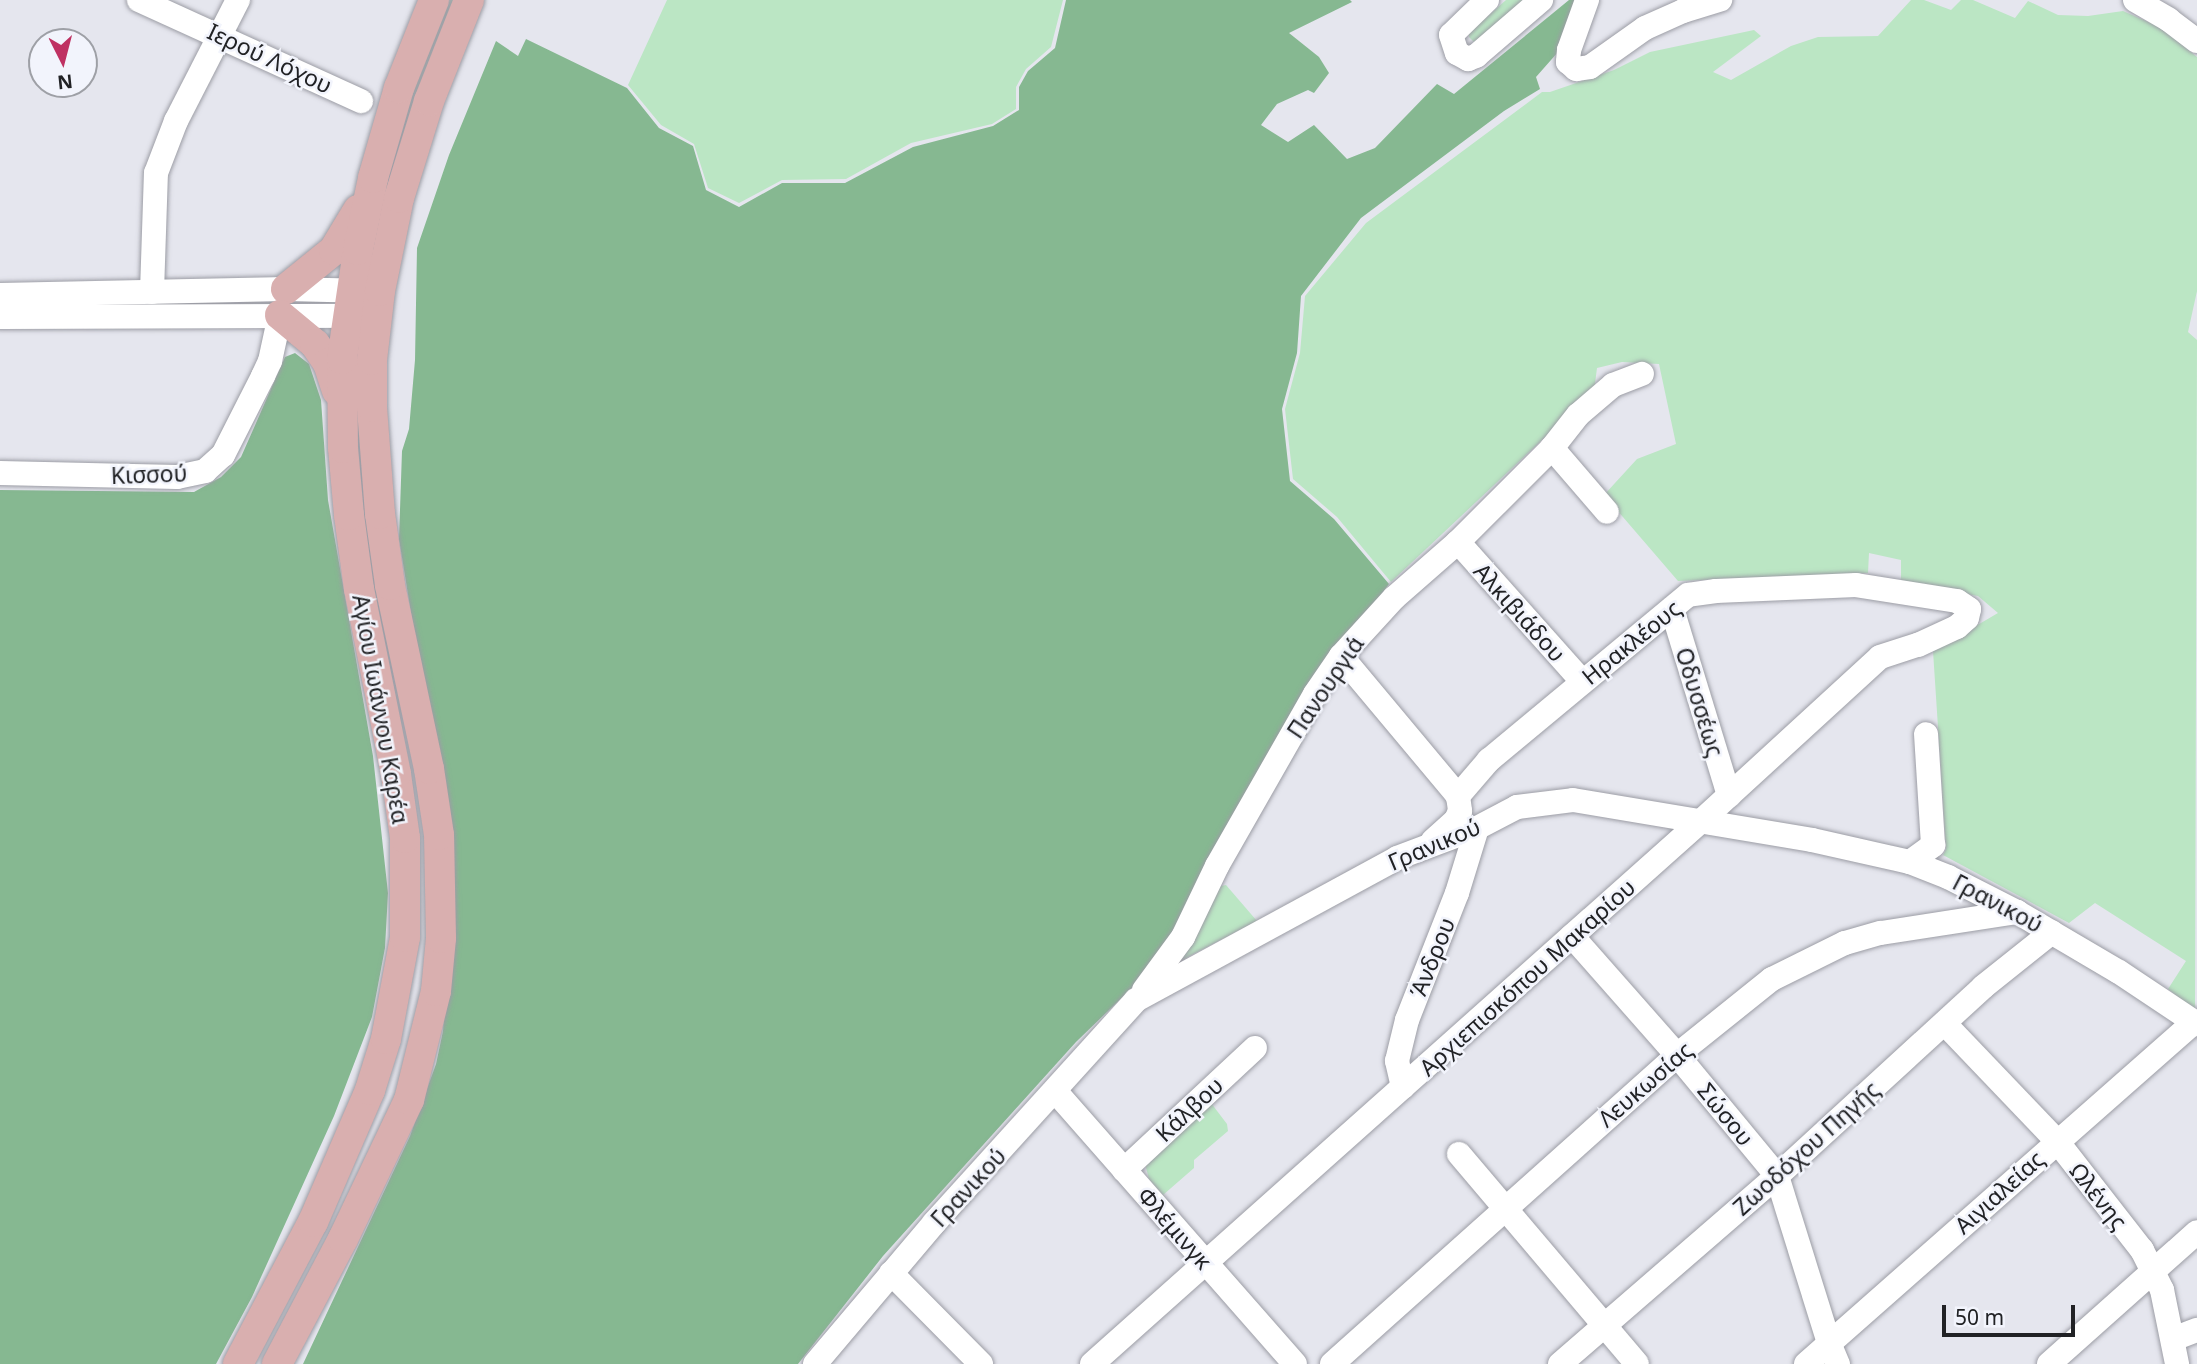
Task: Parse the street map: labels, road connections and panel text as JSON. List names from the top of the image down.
{
  "streets": {
    "main road": ["Αγίου Ιωάννου Καρέα"],
    "street": [
      "Ιερού Λόχου",
      "Κισσού",
      "Αλκιβιάδου",
      "Ηρακλέους",
      "Πανουργιά",
      "Οδυσσέως",
      "Γρανικού",
      "Άνδρου",
      "Αρχιεπισκόπου Μακαρίου",
      "Λευκωσίας",
      "Κάλβου",
      "Σώσου",
      "Ζωοδόχου Πηγής",
      "Αιγιαλείας",
      "Ωλένης",
      "Φλέμινγκ"
    ]
  },
  "crossings": [
    ["Αλκιβιάδου", "Ηρακλέους"],
    ["Αλκιβιάδου", "Πανουργιά"],
    ["Ηρακλέους", "Οδυσσέως"],
    ["Ηρακλέους", "Αρχιεπισκόπου Μακαρίου"],
    ["Πανουργιά", "Γρανικού"],
    ["Οδυσσέως", "Αρχιεπισκόπου Μακαρίου"],
    ["Γρανικού", "Άνδρου"],
    ["Γρανικού", "Αρχιεπισκόπου Μακαρίου"],
    ["Γρανικού", "Λευκωσίας"],
    ["Γρανικού", "Ζωοδόχου Πηγής"],
    ["Γρανικού", "Αιγιαλείας"],
    ["Γρανικού", "Φλέμινγκ"],
    ["Άνδρου", "Αρχιεπισκόπου Μακαρίου"],
    ["Αρχιεπισκόπου Μακαρίου", "Σώσου"],
    ["Αρχιεπισκόπου Μακαρίου", "Φλέμινγκ"],
    ["Λευκωσίας", "Σώσου"],
    ["Κάλβου", "Φλέμινγκ"],
    ["Σώσου", "Ζωοδόχου Πηγής"],
    ["Σώσου", "Αιγιαλείας"],
    ["Ζωοδόχου Πηγής", "Ωλένης"],
    ["Αιγιαλείας", "Ωλένης"]
  ],
  "scale_bar": "50 m",
  "north": "bottom"
}
